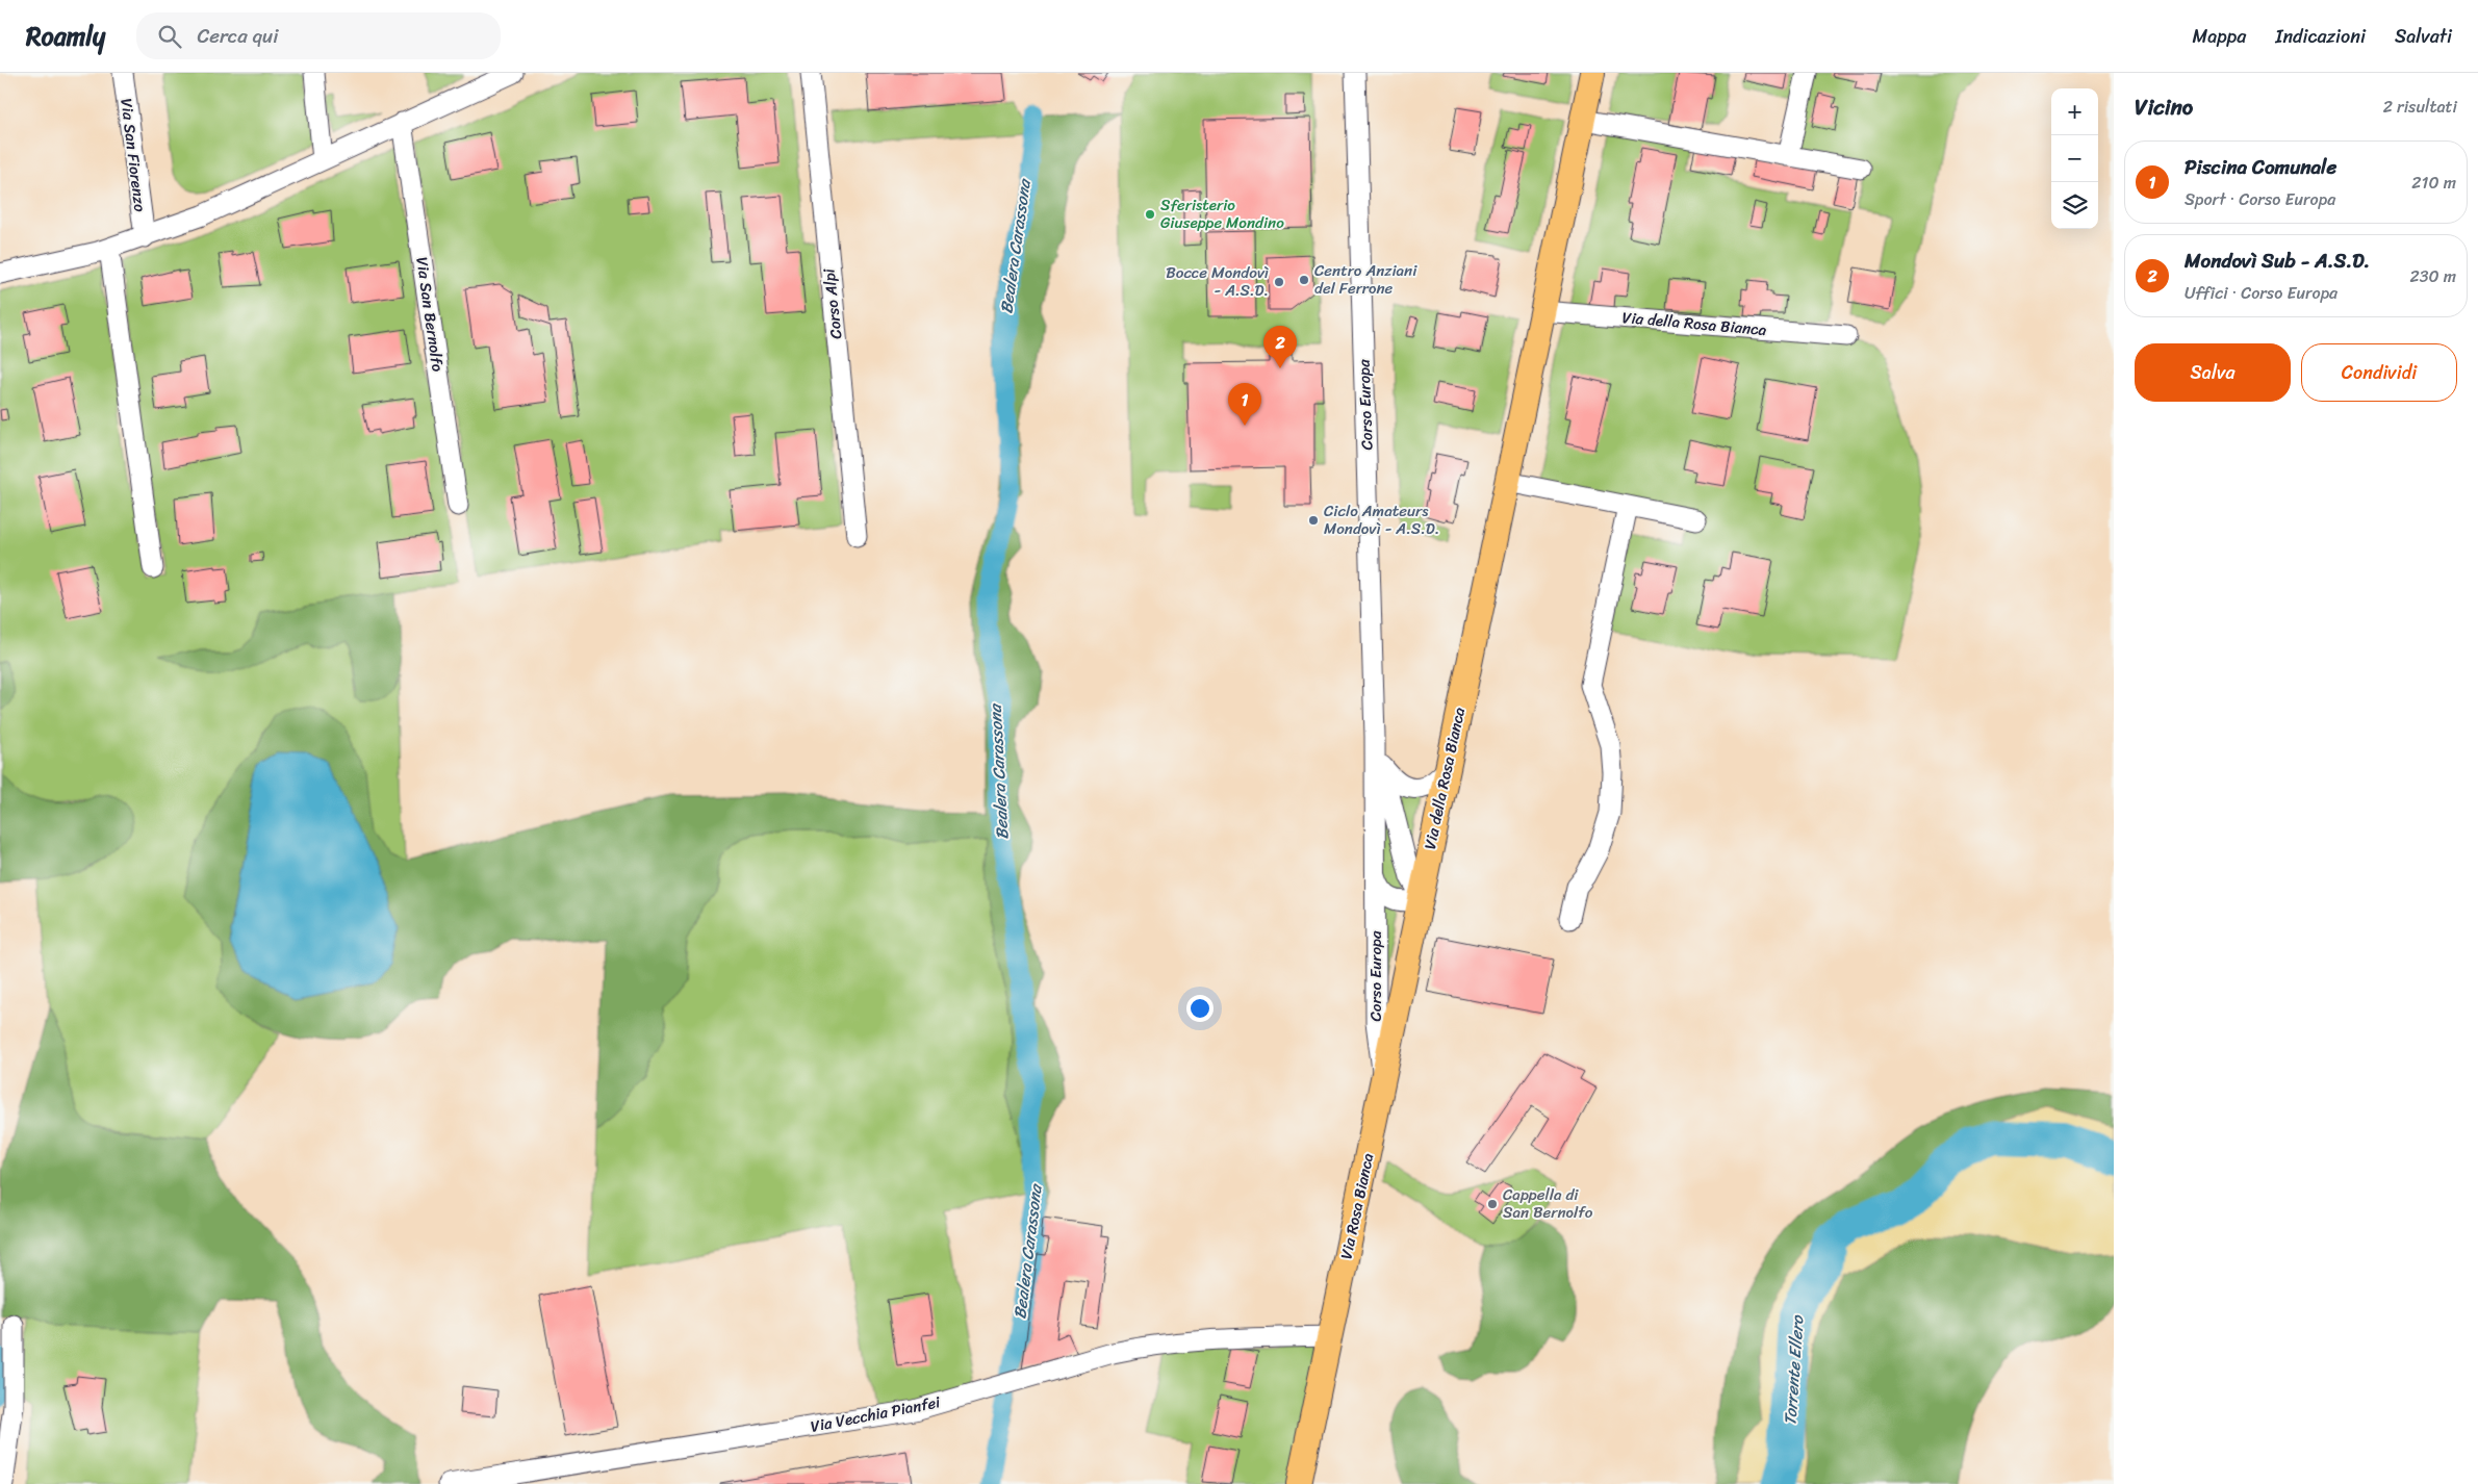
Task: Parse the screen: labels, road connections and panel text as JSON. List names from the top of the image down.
{
  "streets": {
    "main road": ["Via della Rosa Bianca", "Via Rosa Bianca"],
    "street": [
      "Via San Fiorenzo",
      "Corso Alpi",
      "Via San Bernolfo",
      "Corso Europa",
      "Via Vecchia Pianfei"
    ]
  },
  "crossings": [
    ["Via della Rosa Bianca", "Corso Europa"],
    ["Via della Rosa Bianca", "Via Rosa Bianca"],
    ["Corso Europa", "Via Rosa Bianca"],
    ["Via Rosa Bianca", "Via Vecchia Pianfei"]
  ],
  "water": ["Bealera Carassona", "Torrente Ellero"],
  "places": [
    "Sferisterio Giuseppe Mondino",
    "Centro Anziani del Ferrone",
    "Bocce Mondovì - A.S.D.",
    "Ciclo Amateurs Mondovì - A.S.D.",
    "Cappella di San Bernolfo"
  ],
  "page": {
    "header": "Roamly",
    "search": "Cerca qui",
    "nav": ["Mappa", "Indicazioni", "Salvati"],
    "heading": ["Vicino", "2 risultati"],
    "map_buttons": ["+", "−"],
    "list": [
      {
        "mark": "1",
        "name": "Piscina Comunale",
        "note": "Sport · Corso Europa",
        "value": "210 m"
      },
      {
        "mark": "2",
        "name": "Mondovì Sub - A.S.D.",
        "note": "Uffici · Corso Europa",
        "value": "230 m"
      }
    ],
    "pins": ["2", "1"],
    "buttons": ["Salva", "Condividi"]
  }
}
